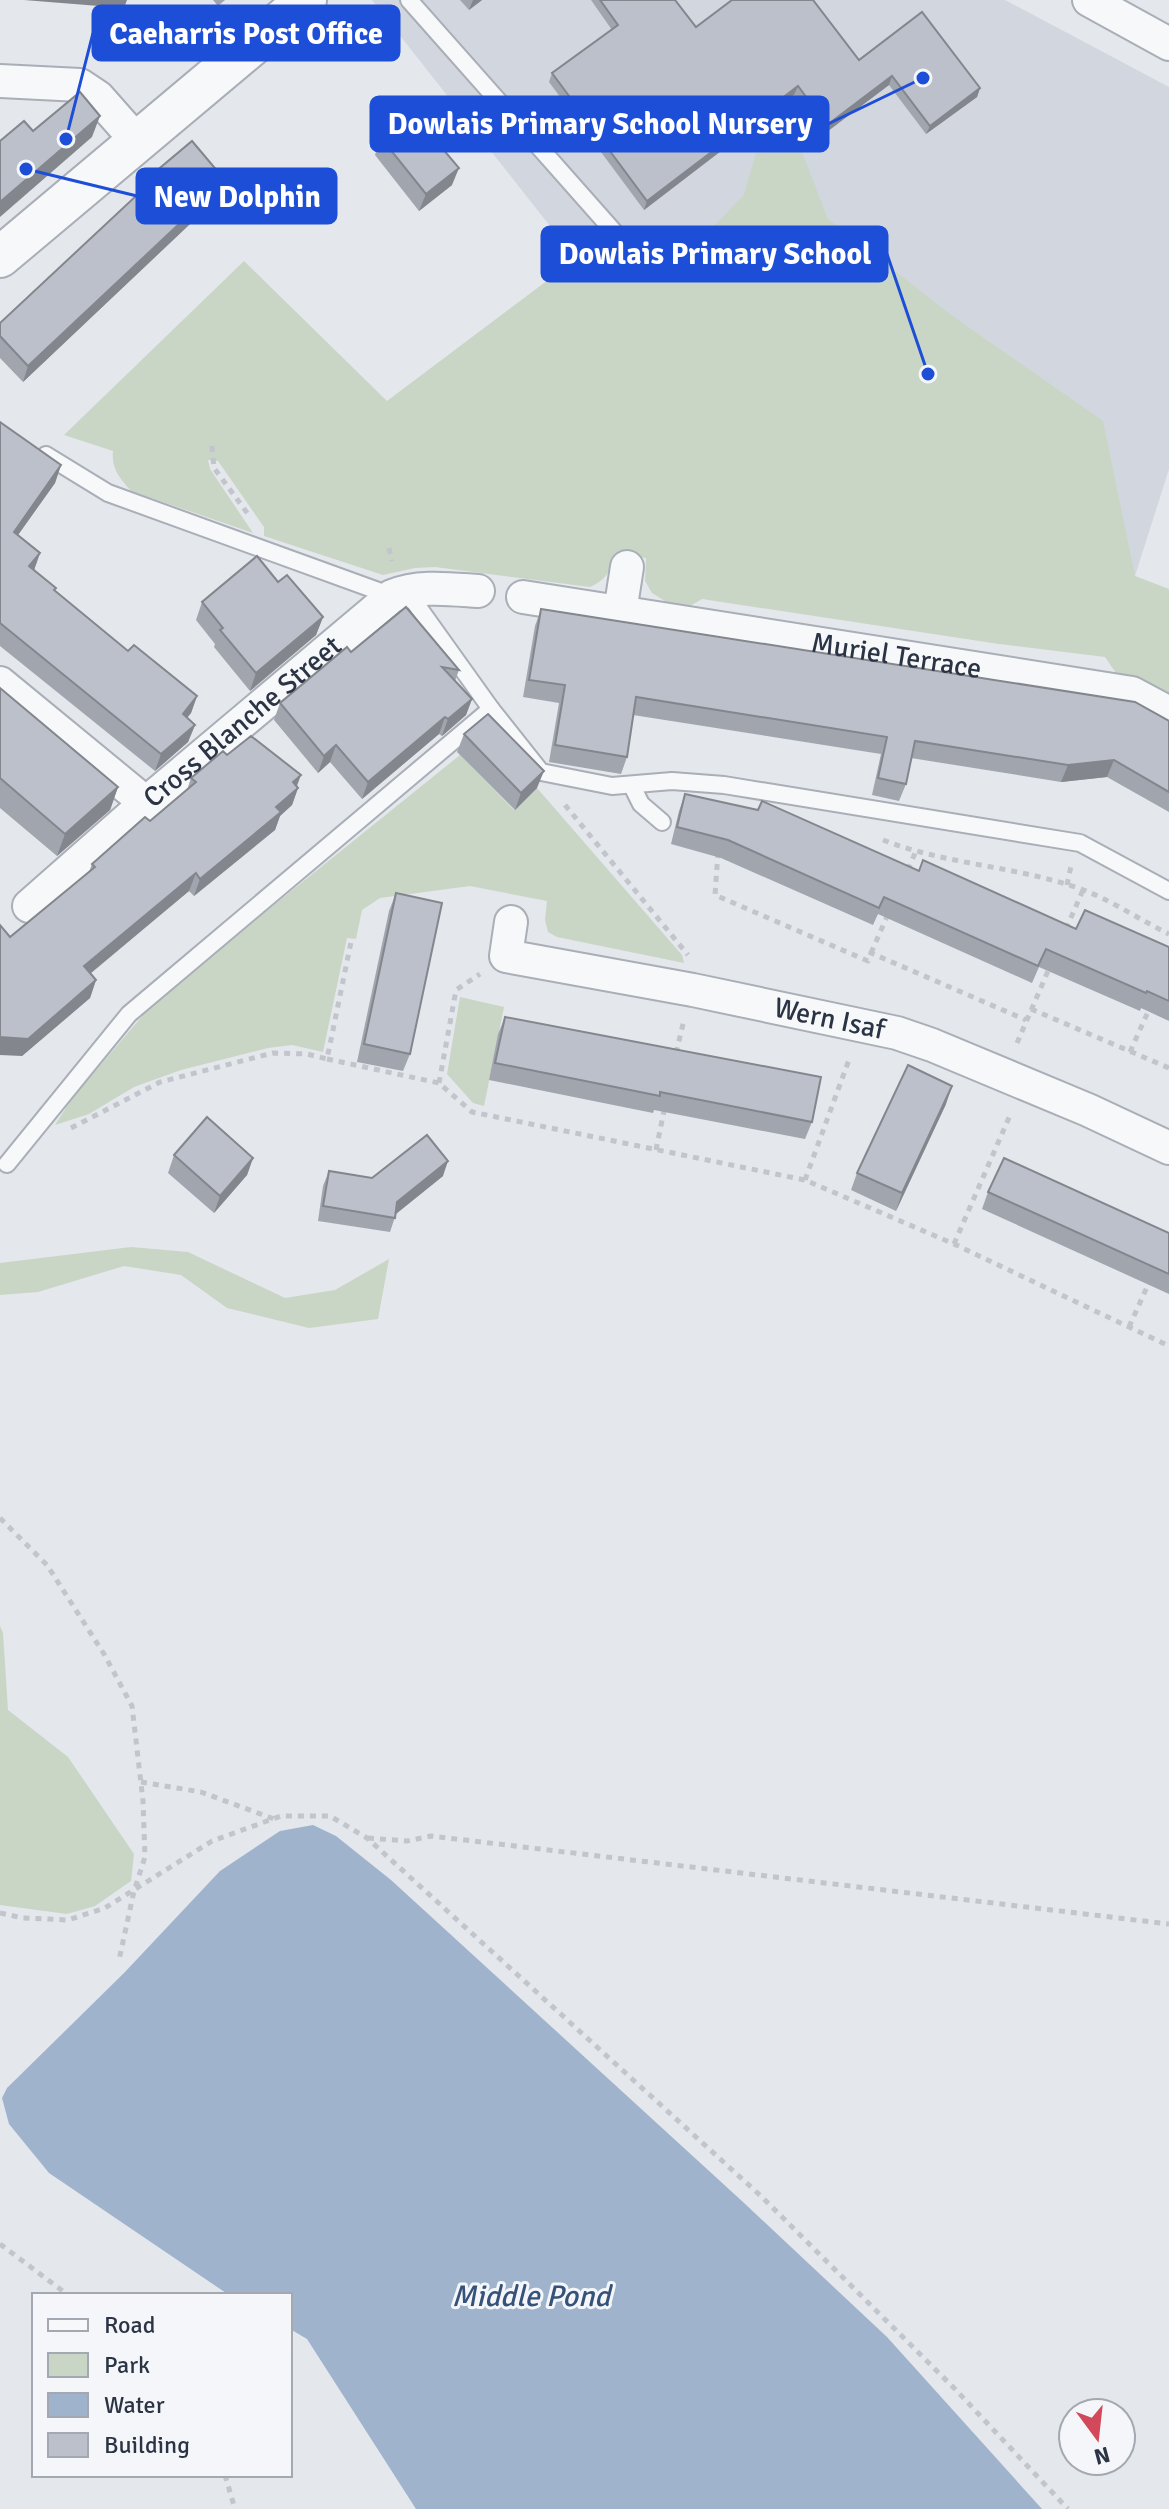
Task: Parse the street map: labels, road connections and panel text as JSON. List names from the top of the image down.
{
  "streets": {
    "street": ["Muriel Terrace", "Cross Blanche Street", "Wern Isaf"]
  },
  "water": ["Middle Pond"],
  "places": [
    "Dowlais Primary School Nursery",
    "Caeharris Post Office",
    "New Dolphin",
    "Dowlais Primary School"
  ],
  "legend": [
    "Road",
    "Park",
    "Water",
    "Building"
  ],
  "north": "bottom"
}
